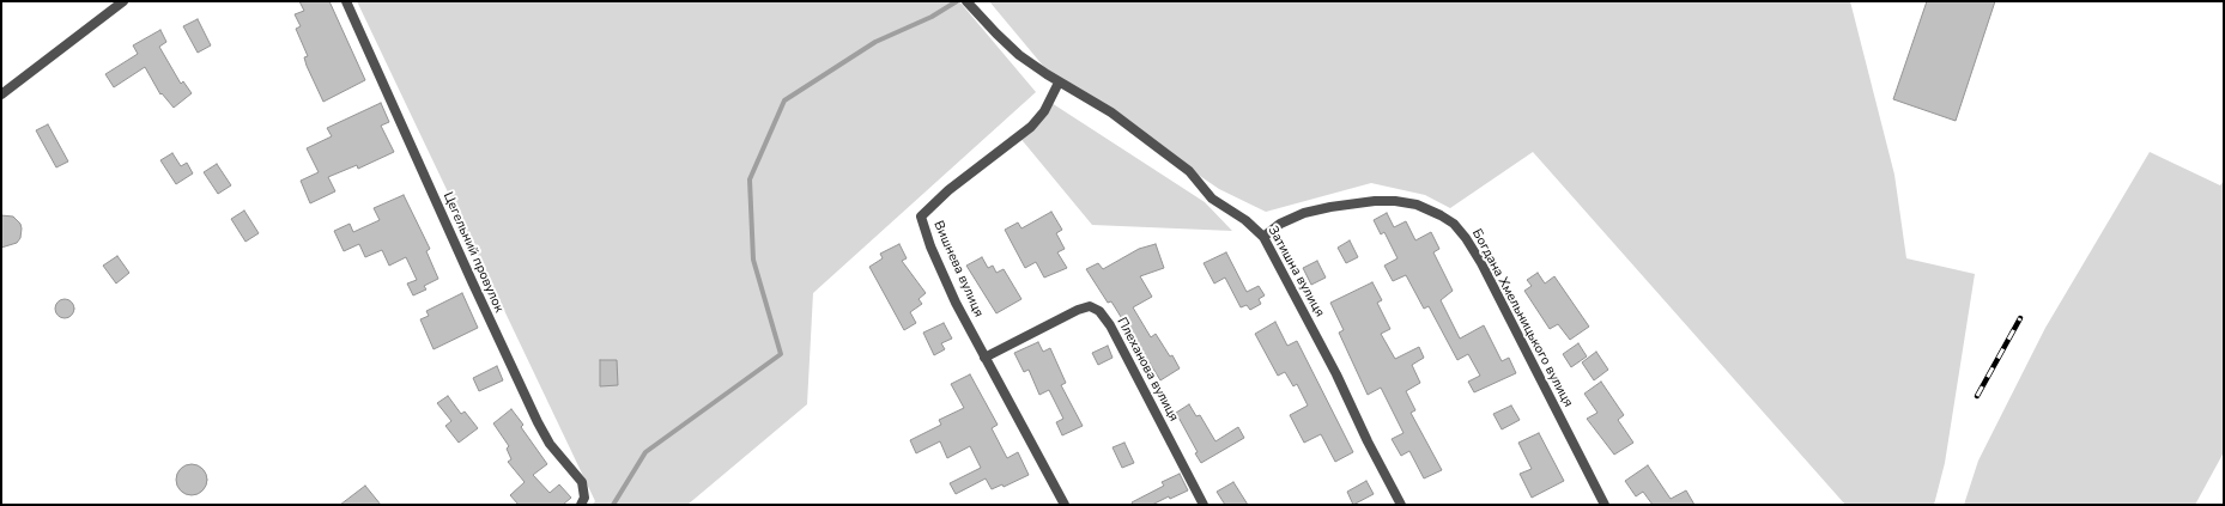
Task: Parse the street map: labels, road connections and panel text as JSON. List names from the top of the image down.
{
  "streets": {
    "street": [
      "Цегельний провулок",
      "Вишнева вулиця",
      "Затишна вулиця",
      "Богдана Хмельницького вулиця",
      "Плеханова вулиця"
    ]
  },
  "crossings": [
    ["Вишнева вулиця", "Затишна вулиця"],
    ["Вишнева вулиця", "Плеханова вулиця"],
    ["Затишна вулиця", "Богдана Хмельницького вулиця"]
  ]
}
